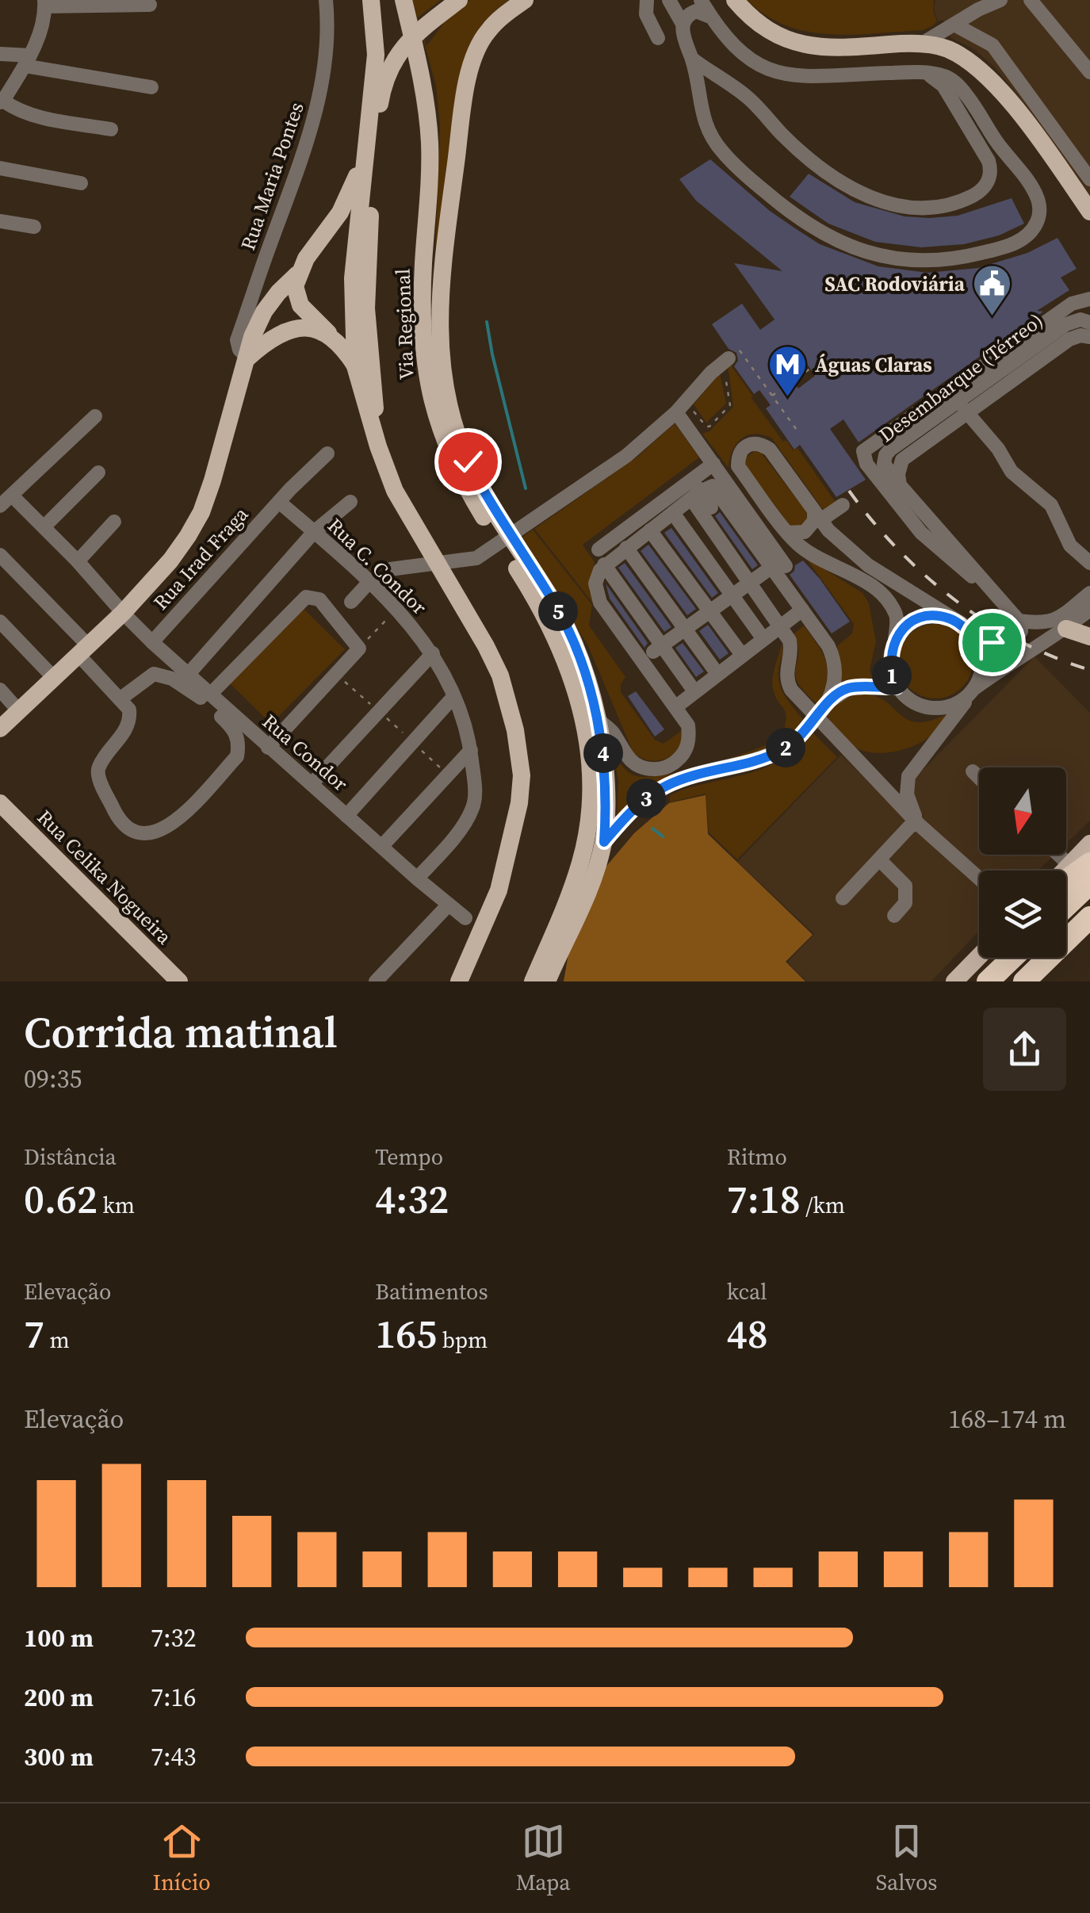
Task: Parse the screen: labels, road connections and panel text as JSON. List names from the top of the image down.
{
  "streets": {
    "main road": ["Via Regional", "Rua Celika Nogueira"],
    "street": [
      "Rua Maria Pontes",
      "Desembarque (Térreo)",
      "Rua Irad Fraga",
      "Rua C. Condor",
      "Rua Condor"
    ]
  },
  "crossings": [
    ["Rua Irad Fraga", "Rua C. Condor"],
    ["Rua Irad Fraga", "Rua Condor"],
    ["Rua C. Condor", "Rua Condor"]
  ],
  "places": {
    "public building": ["SAC Rodoviária"],
    "metro station": ["Águas Claras"]
  },
  "north": "bottom",
  "page": {
    "pins": [
      "5",
      "1",
      "2",
      "4",
      "3"
    ],
    "heading": ["Corrida matinal", "09:35"],
    "stats": [
      ["Distância", "0.62 km"],
      ["Tempo", "4:32"],
      ["Ritmo", "7:18 /km"],
      ["Elevação", "7 m"],
      ["Batimentos", "165 bpm"],
      ["kcal", "48"]
    ],
    "chart": ["Elevação", "168–174 m"],
    "list": [
      {
        "name": "100 m",
        "note": "7:32"
      },
      {
        "name": "200 m",
        "note": "7:16"
      },
      {
        "name": "300 m",
        "note": "7:43"
      }
    ],
    "tabs": ["Início", "Mapa", "Salvos"]
  }
}
